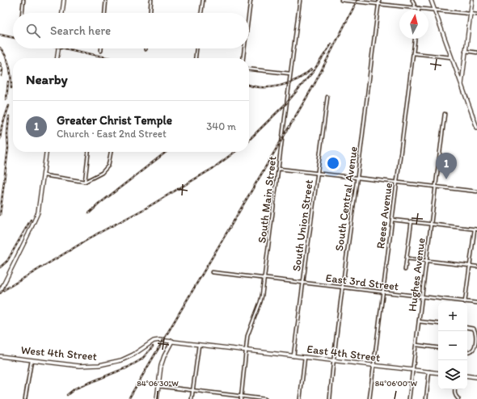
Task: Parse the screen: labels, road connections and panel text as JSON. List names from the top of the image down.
{
  "streets": {
    "street": [
      "South Central Avenue",
      "South Main Street",
      "Reese Avenue",
      "South Union Street",
      "Hughes Avenue",
      "East 3rd Street",
      "West 4th Street",
      "East 4th Street"
    ]
  },
  "crossings": [
    ["South Central Avenue", "East 3rd Street"],
    ["South Central Avenue", "East 4th Street"],
    ["South Main Street", "East 3rd Street"],
    ["South Main Street", "West 4th Street"],
    ["South Main Street", "East 4th Street"],
    ["Reese Avenue", "East 3rd Street"],
    ["Reese Avenue", "East 4th Street"],
    ["South Union Street", "East 3rd Street"],
    ["South Union Street", "East 4th Street"],
    ["Hughes Avenue", "East 3rd Street"],
    ["Hughes Avenue", "East 4th Street"],
    ["West 4th Street", "East 4th Street"]
  ],
  "north": "top",
  "page": {
    "search": "Search here",
    "heading": "Nearby",
    "list": [
      {
        "mark": "1",
        "name": "Greater Christ Temple",
        "note": "Church · East 2nd Street",
        "value": "340 m"
      }
    ],
    "pins": "1",
    "map_buttons": ["+", "−"]
  },
  "coordinates": ["84°06'30\"W", "84°06'00\"W"]
}
